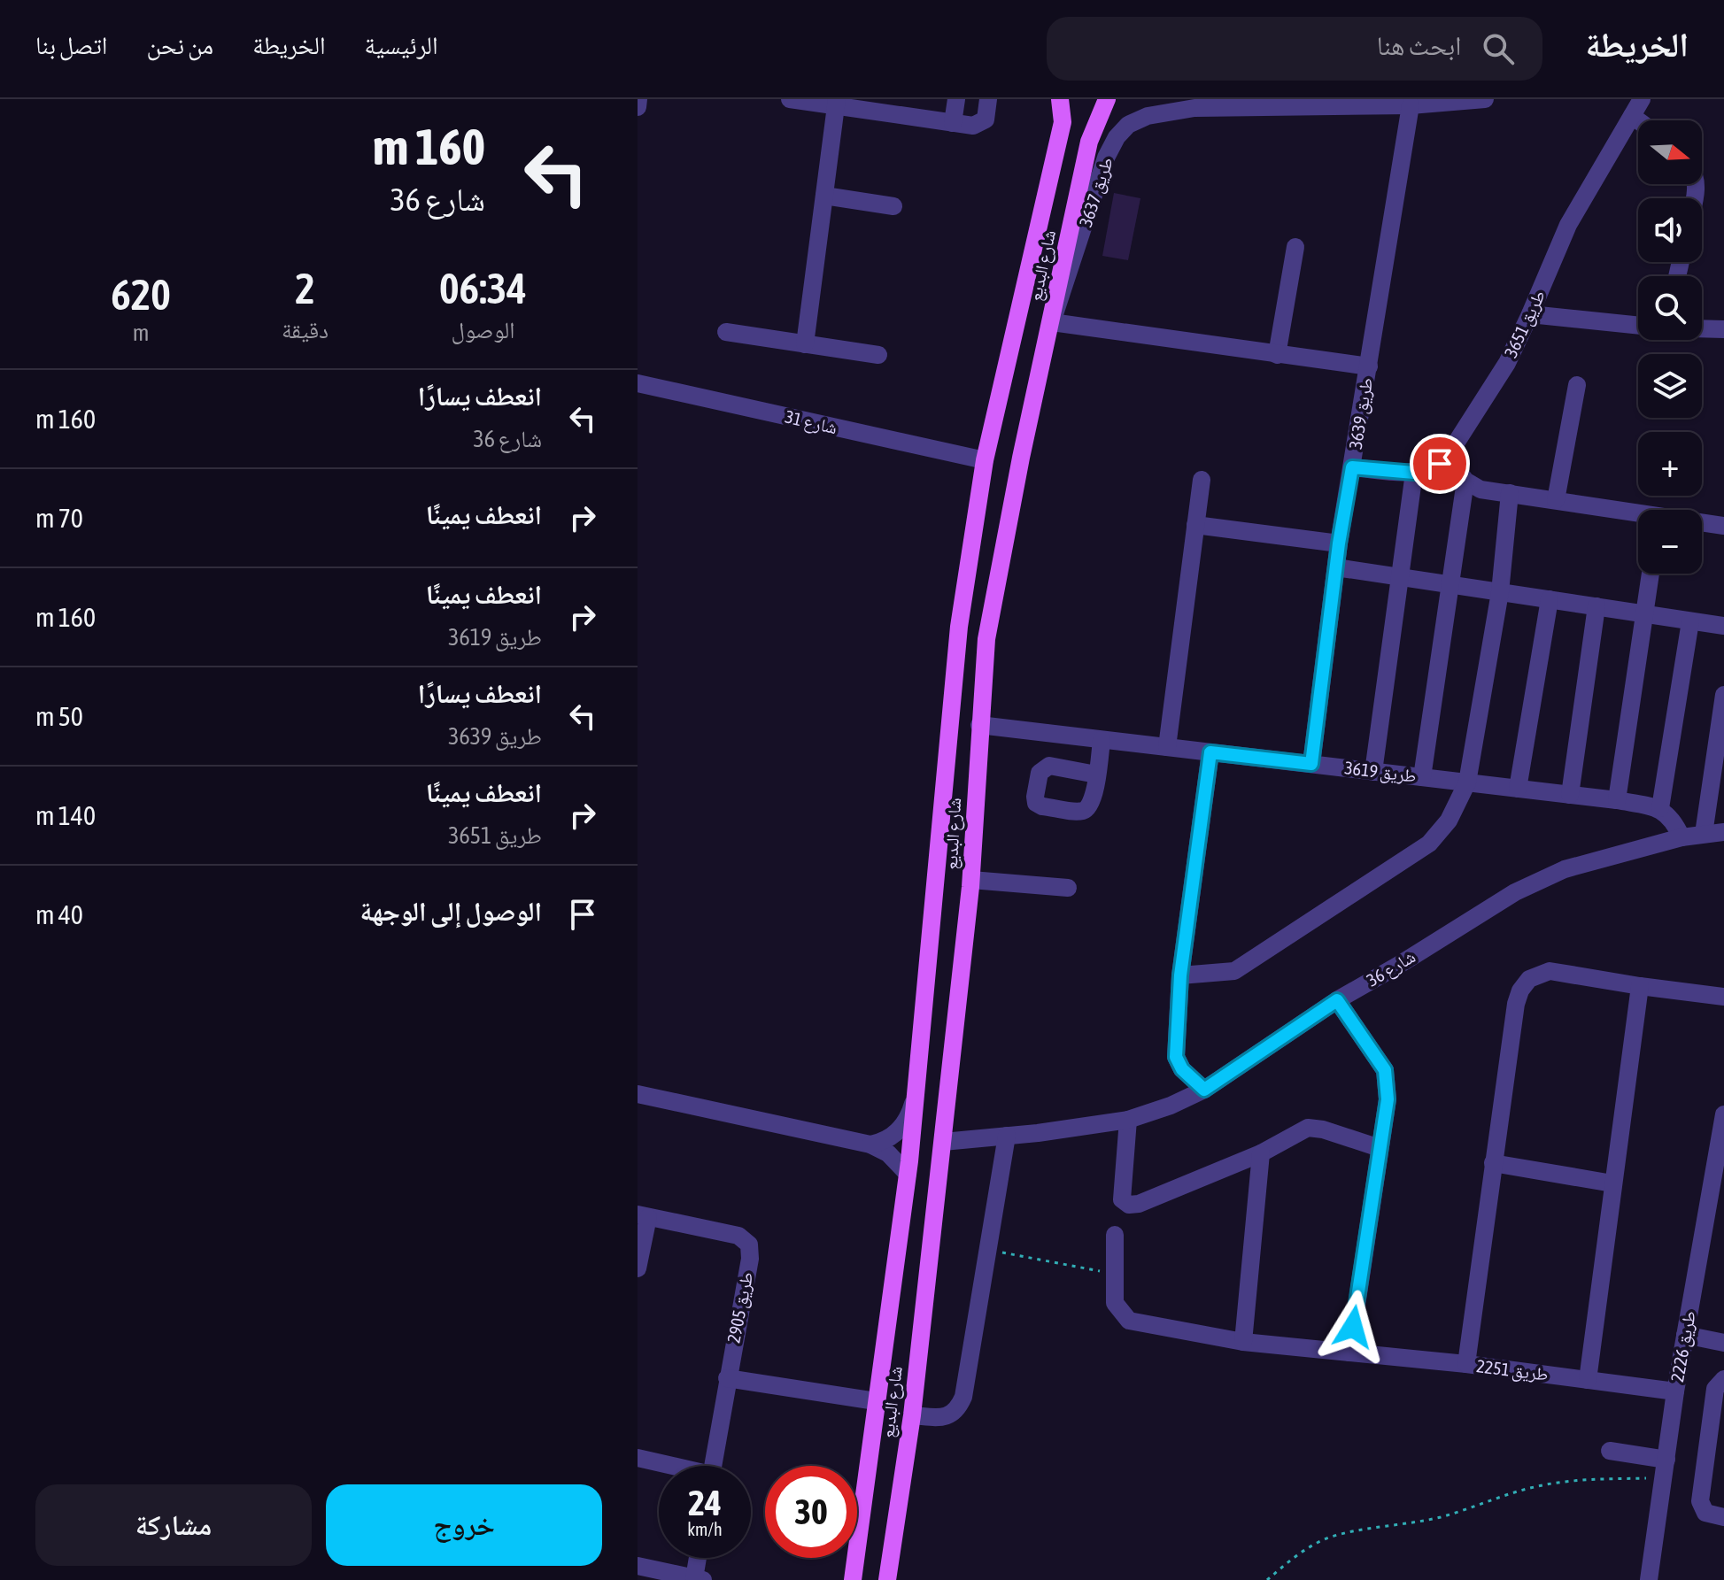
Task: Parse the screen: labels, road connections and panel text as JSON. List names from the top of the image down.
{
  "streets": {
    "main road": ["شارع البديع"],
    "street": [
      "طريق 3637",
      "طريق 3651",
      "طريق 3639",
      "شارع 31",
      "طريق 3619",
      "شارع 36",
      "طريق 2905",
      "طريق 2226",
      "طريق 2251"
    ]
  },
  "crossings": [
    ["طريق 3637", "شارع البديع"],
    ["طريق 3637", "طريق 3639"],
    ["شارع البديع", "شارع 31"],
    ["شارع البديع", "طريق 3619"],
    ["شارع البديع", "شارع 36"],
    ["طريق 3651", "طريق 3639"],
    ["طريق 3639", "طريق 3619"],
    ["طريق 2226", "طريق 2251"]
  ],
  "north": "right",
  "page": {
    "header": "الخريطة",
    "search": "ابحث هنا",
    "nav": [
      "الرئيسية",
      "الخريطة",
      "من نحن",
      "اتصل بنا"
    ],
    "turn": ["160 m", "شارع 36"],
    "map_buttons": ["+", "−"],
    "eta": [
      "06:34",
      "الوصول",
      "2",
      "دقيقة",
      "620",
      "m"
    ],
    "list": [
      {
        "name": "انعطف يسارًا",
        "note": "شارع 36",
        "value": "160 m"
      },
      {
        "name": "انعطف يمينًا",
        "value": "70 m"
      },
      {
        "name": "انعطف يمينًا",
        "note": "طريق 3619",
        "value": "160 m"
      },
      {
        "name": "انعطف يسارًا",
        "note": "طريق 3639",
        "value": "50 m"
      },
      {
        "name": "انعطف يمينًا",
        "note": "طريق 3651",
        "value": "140 m"
      },
      {
        "name": "الوصول إلى الوجهة",
        "value": "40 m"
      }
    ],
    "speed": "24 km/h",
    "limit": "30",
    "buttons": ["خروج", "مشاركة"]
  }
}
